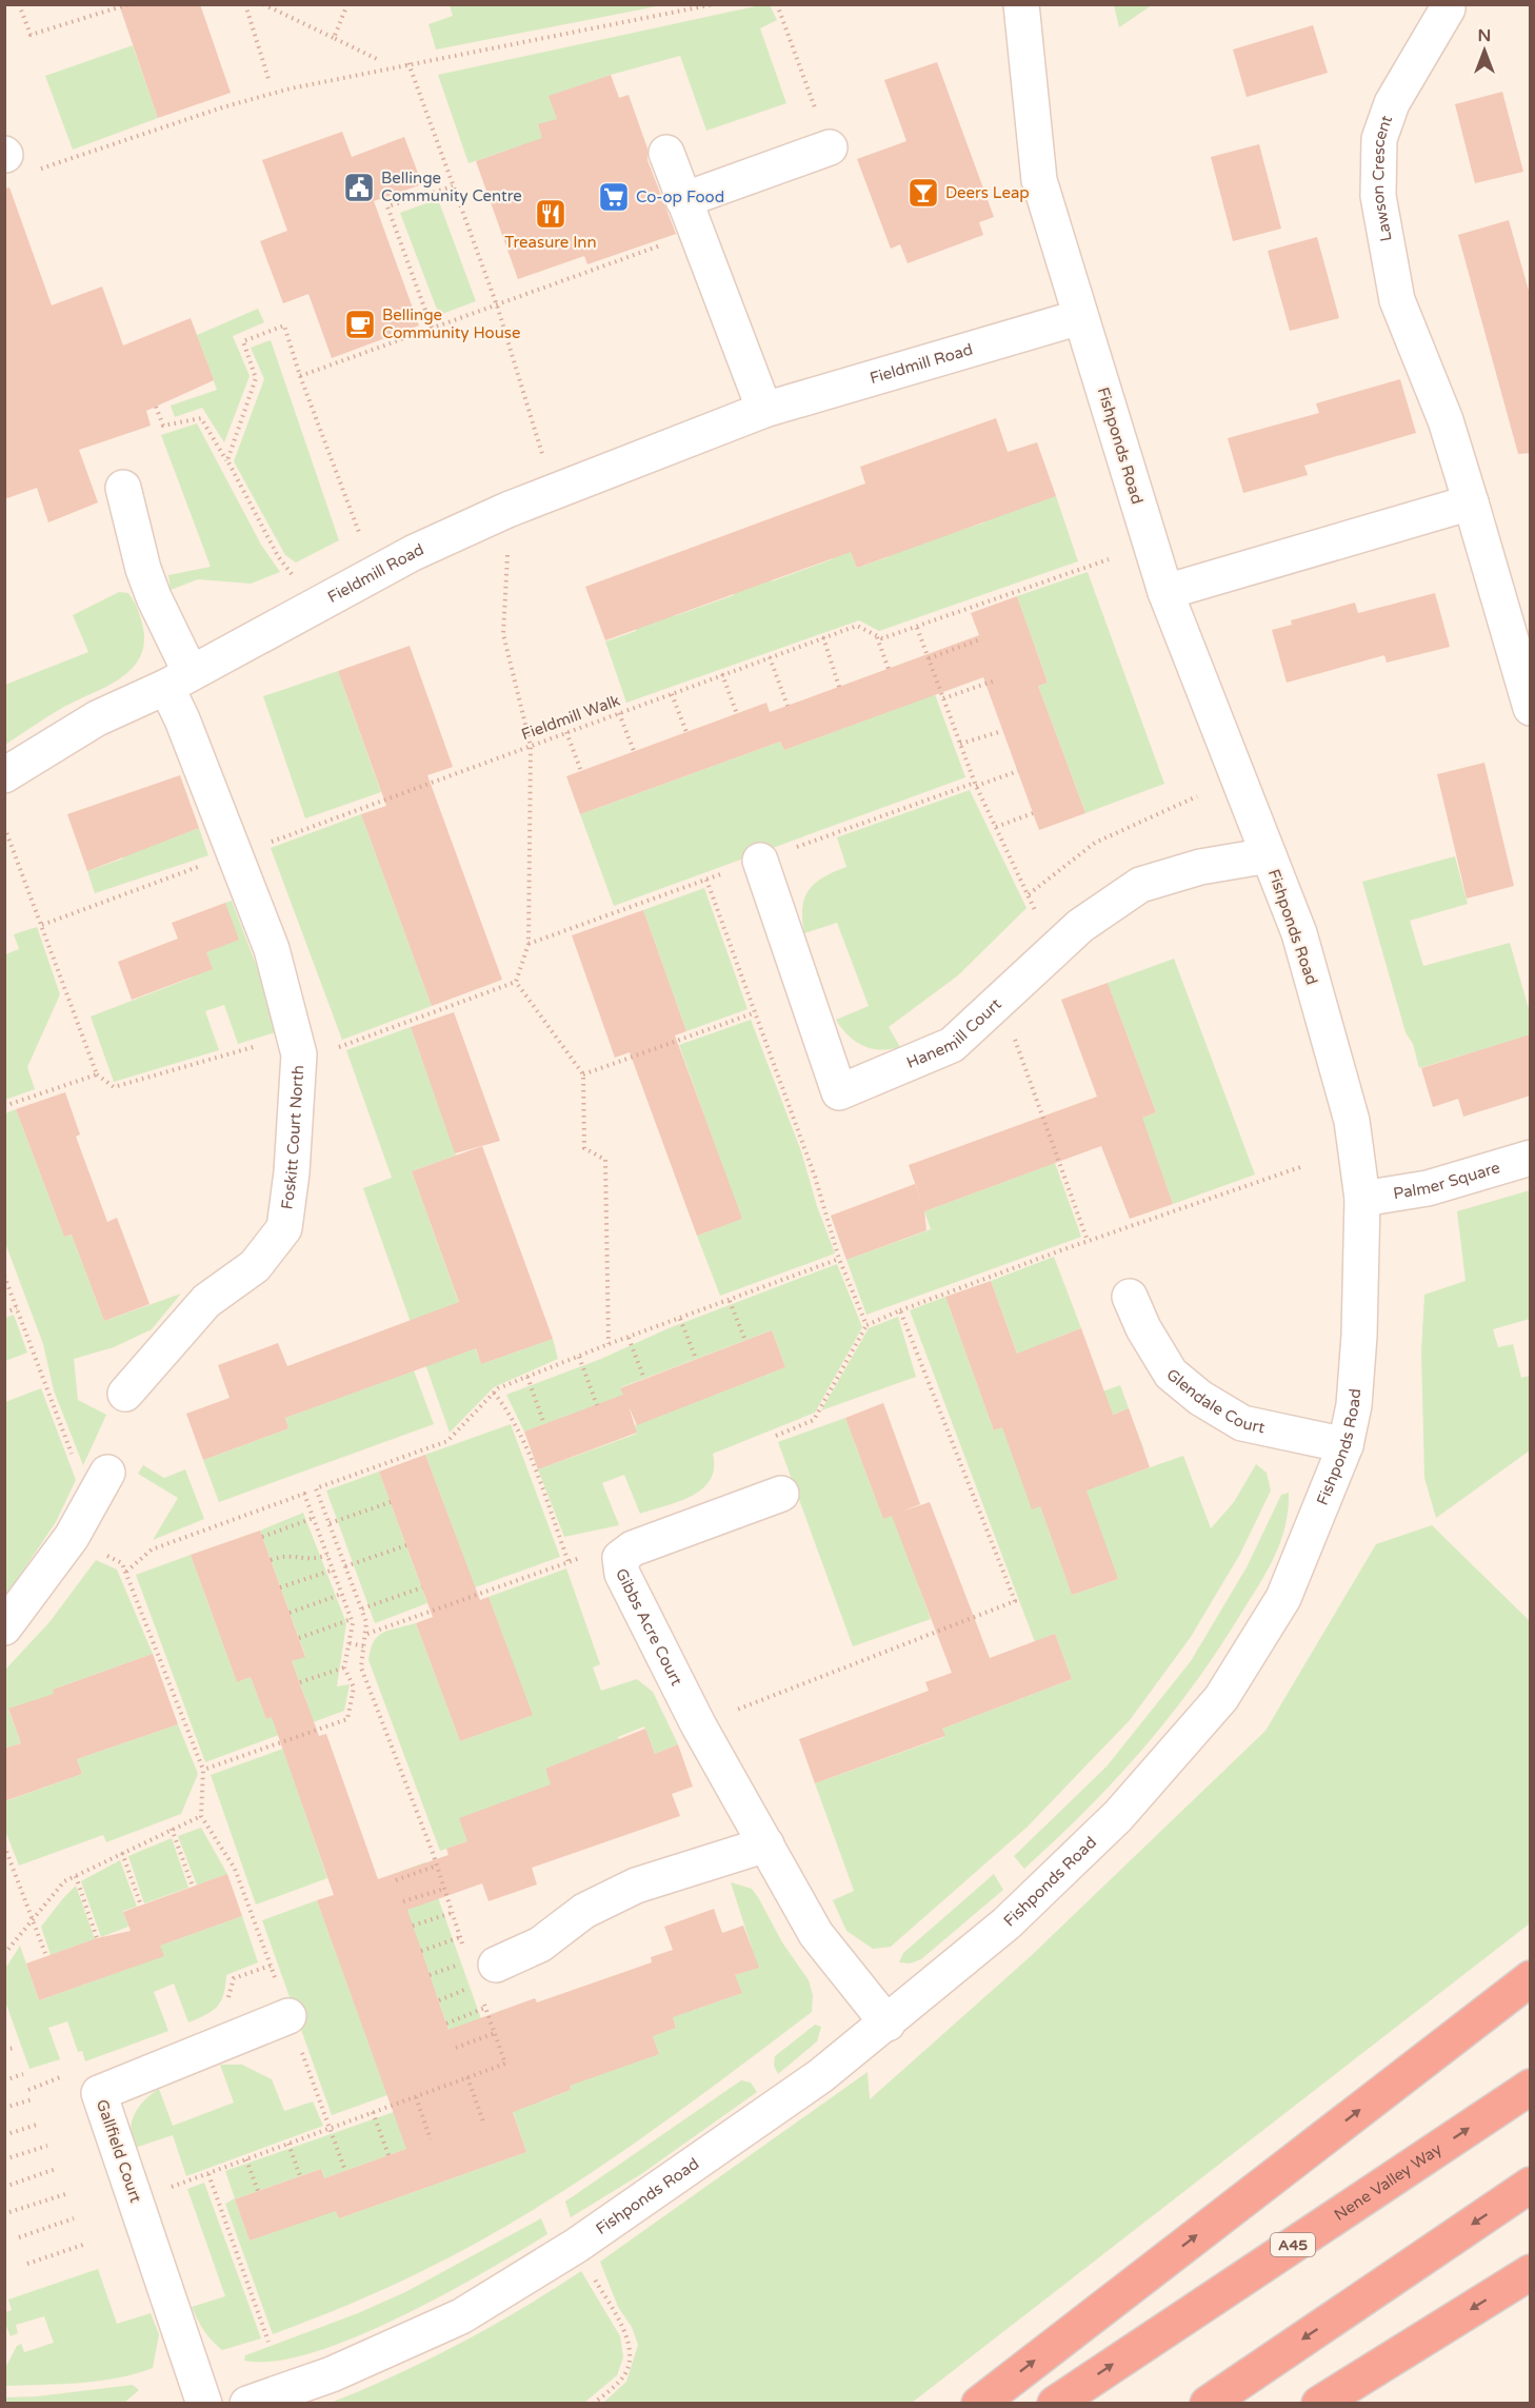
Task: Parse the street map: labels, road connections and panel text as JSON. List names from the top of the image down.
{
  "streets": {
    "highway": ["Nene Valley Way", "A45"],
    "street": [
      "Lawson Crescent",
      "Fieldmill Road",
      "Fishponds Road",
      "Hanemill Court",
      "Foskitt Court North",
      "Palmer Square",
      "Glendale Court",
      "Gibbs Acre Court",
      "Gallfield Court"
    ],
    "path": ["Fieldmill Walk"]
  },
  "crossings": [
    ["Fieldmill Road", "Fishponds Road"],
    ["Fieldmill Road", "Foskitt Court North"],
    ["Fishponds Road", "Hanemill Court"],
    ["Fishponds Road", "Palmer Square"],
    ["Fishponds Road", "Glendale Court"],
    ["Fishponds Road", "Gibbs Acre Court"],
    ["Fieldmill Walk", "Foskitt Court North"]
  ],
  "places": {
    "public building": ["Bellinge Community Centre"],
    "bar": ["Deers Leap"],
    "supermarket": ["Co-op Food"],
    "restaurant": ["Treasure Inn"],
    "cafe": ["Bellinge Community House"]
  },
  "north": "top"
}
